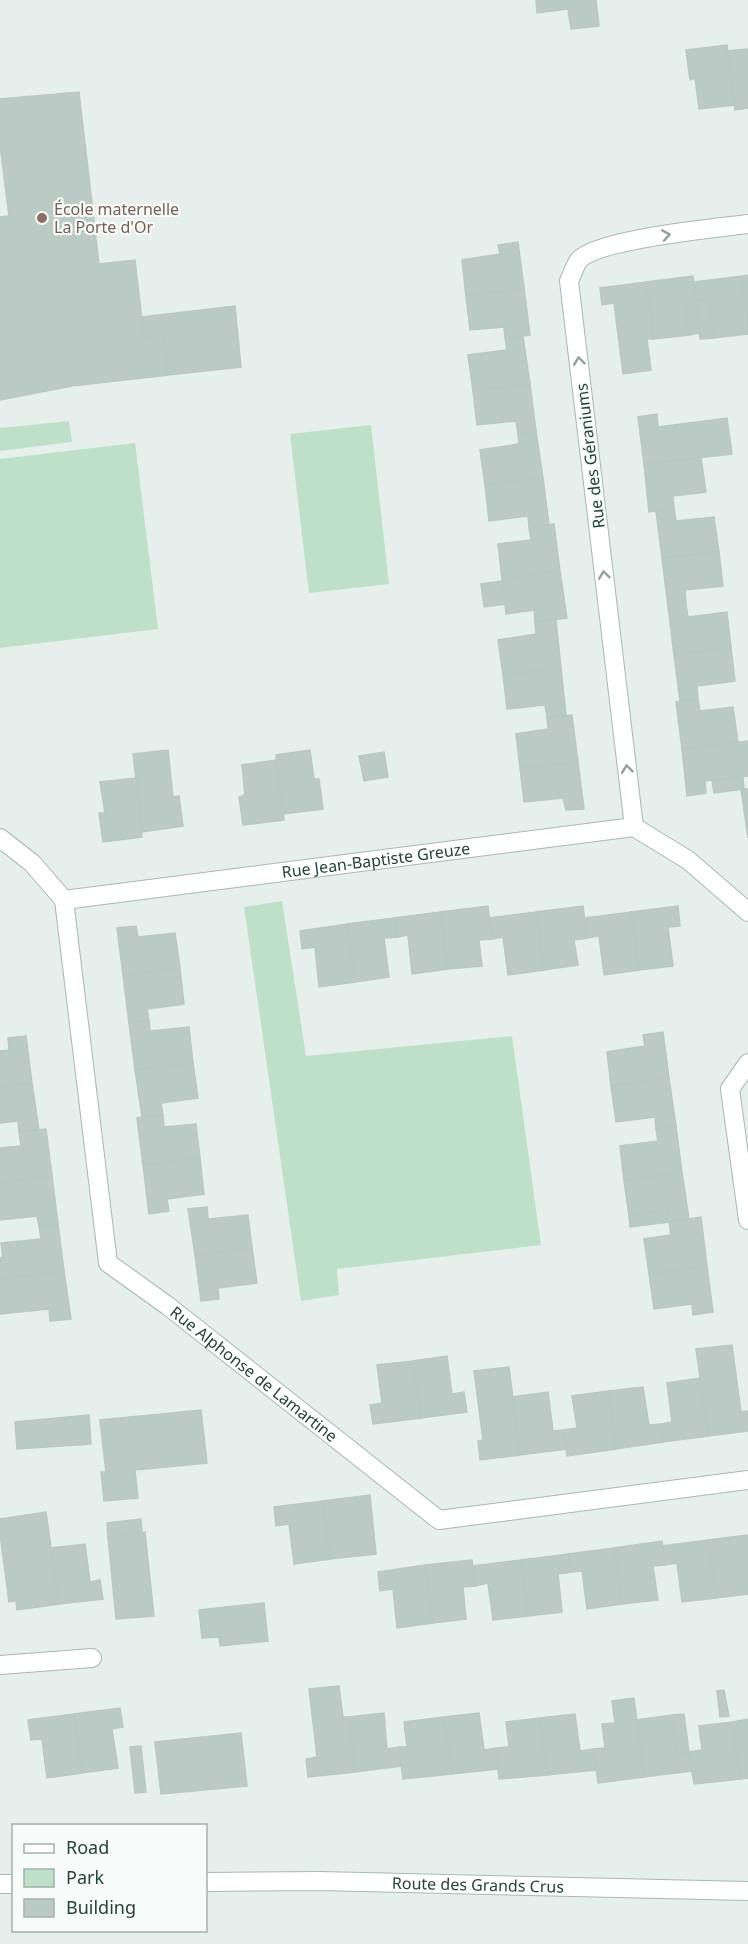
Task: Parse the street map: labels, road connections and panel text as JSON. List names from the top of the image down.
{
  "streets": {
    "street": [
      "Rue des Géraniums",
      "Rue Jean-Baptiste Greuze",
      "Rue Alphonse de Lamartine",
      "Route des Grands Crus"
    ]
  },
  "crossings": [
    ["Rue des Géraniums", "Rue Jean-Baptiste Greuze"],
    ["Rue Jean-Baptiste Greuze", "Rue Alphonse de Lamartine"]
  ],
  "one_way": ["Rue des Géraniums"],
  "places": ["École maternelle La Porte d'Or"],
  "legend": ["Road", "Park", "Building"]
}
